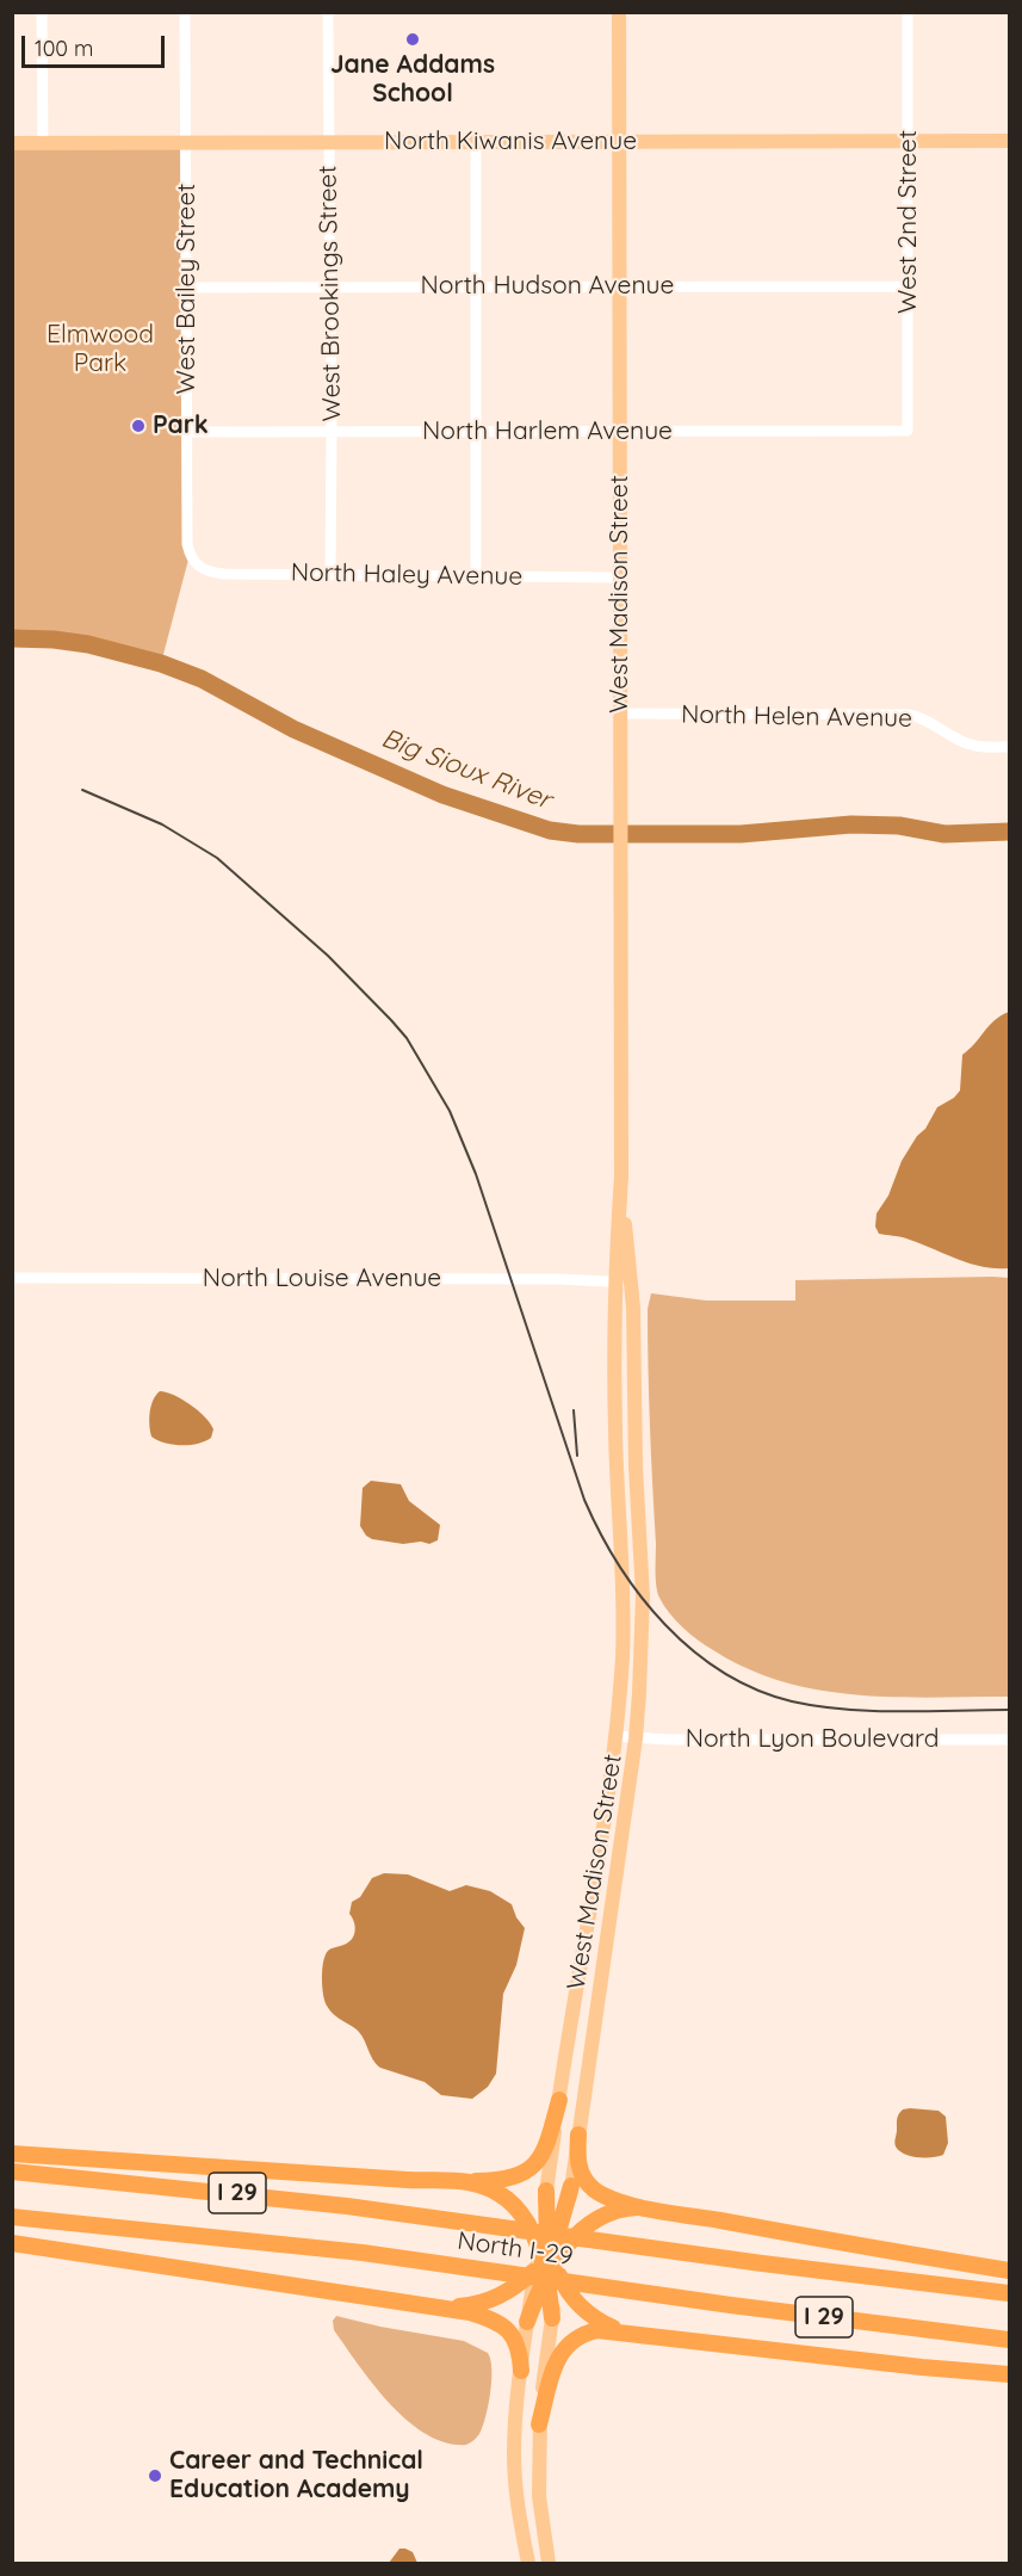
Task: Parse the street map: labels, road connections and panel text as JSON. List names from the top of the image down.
{
  "streets": {
    "highway": ["I 29", "North I-29"],
    "main road": ["North Kiwanis Avenue", "West Madison Street"],
    "street": [
      "West 2nd Street",
      "North Hudson Avenue",
      "West Bailey Street",
      "West Brookings Street",
      "North Harlem Avenue",
      "North Haley Avenue",
      "North Helen Avenue",
      "North Louise Avenue",
      "North Lyon Boulevard"
    ]
  },
  "crossings": [
    ["North Kiwanis Avenue", "West 2nd Street"],
    ["North Kiwanis Avenue", "West Bailey Street"],
    ["North Kiwanis Avenue", "West Brookings Street"],
    ["North Kiwanis Avenue", "West Madison Street"],
    ["West 2nd Street", "North Hudson Avenue"],
    ["West 2nd Street", "North Harlem Avenue"],
    ["North Hudson Avenue", "West Bailey Street"],
    ["North Hudson Avenue", "West Brookings Street"],
    ["North Hudson Avenue", "West Madison Street"],
    ["West Bailey Street", "North Harlem Avenue"],
    ["West Bailey Street", "North Haley Avenue"],
    ["West Brookings Street", "North Harlem Avenue"],
    ["West Brookings Street", "North Haley Avenue"],
    ["North Harlem Avenue", "West Madison Street"],
    ["North Haley Avenue", "West Madison Street"],
    ["West Madison Street", "North Helen Avenue"],
    ["West Madison Street", "North Louise Avenue"],
    ["West Madison Street", "North Lyon Boulevard"]
  ],
  "water": ["Big Sioux River"],
  "parks": ["Elmwood Park"],
  "places": ["Jane Addams School", "Park", "Career and Technical Education Academy"],
  "scale_bar": "100 m"
}
